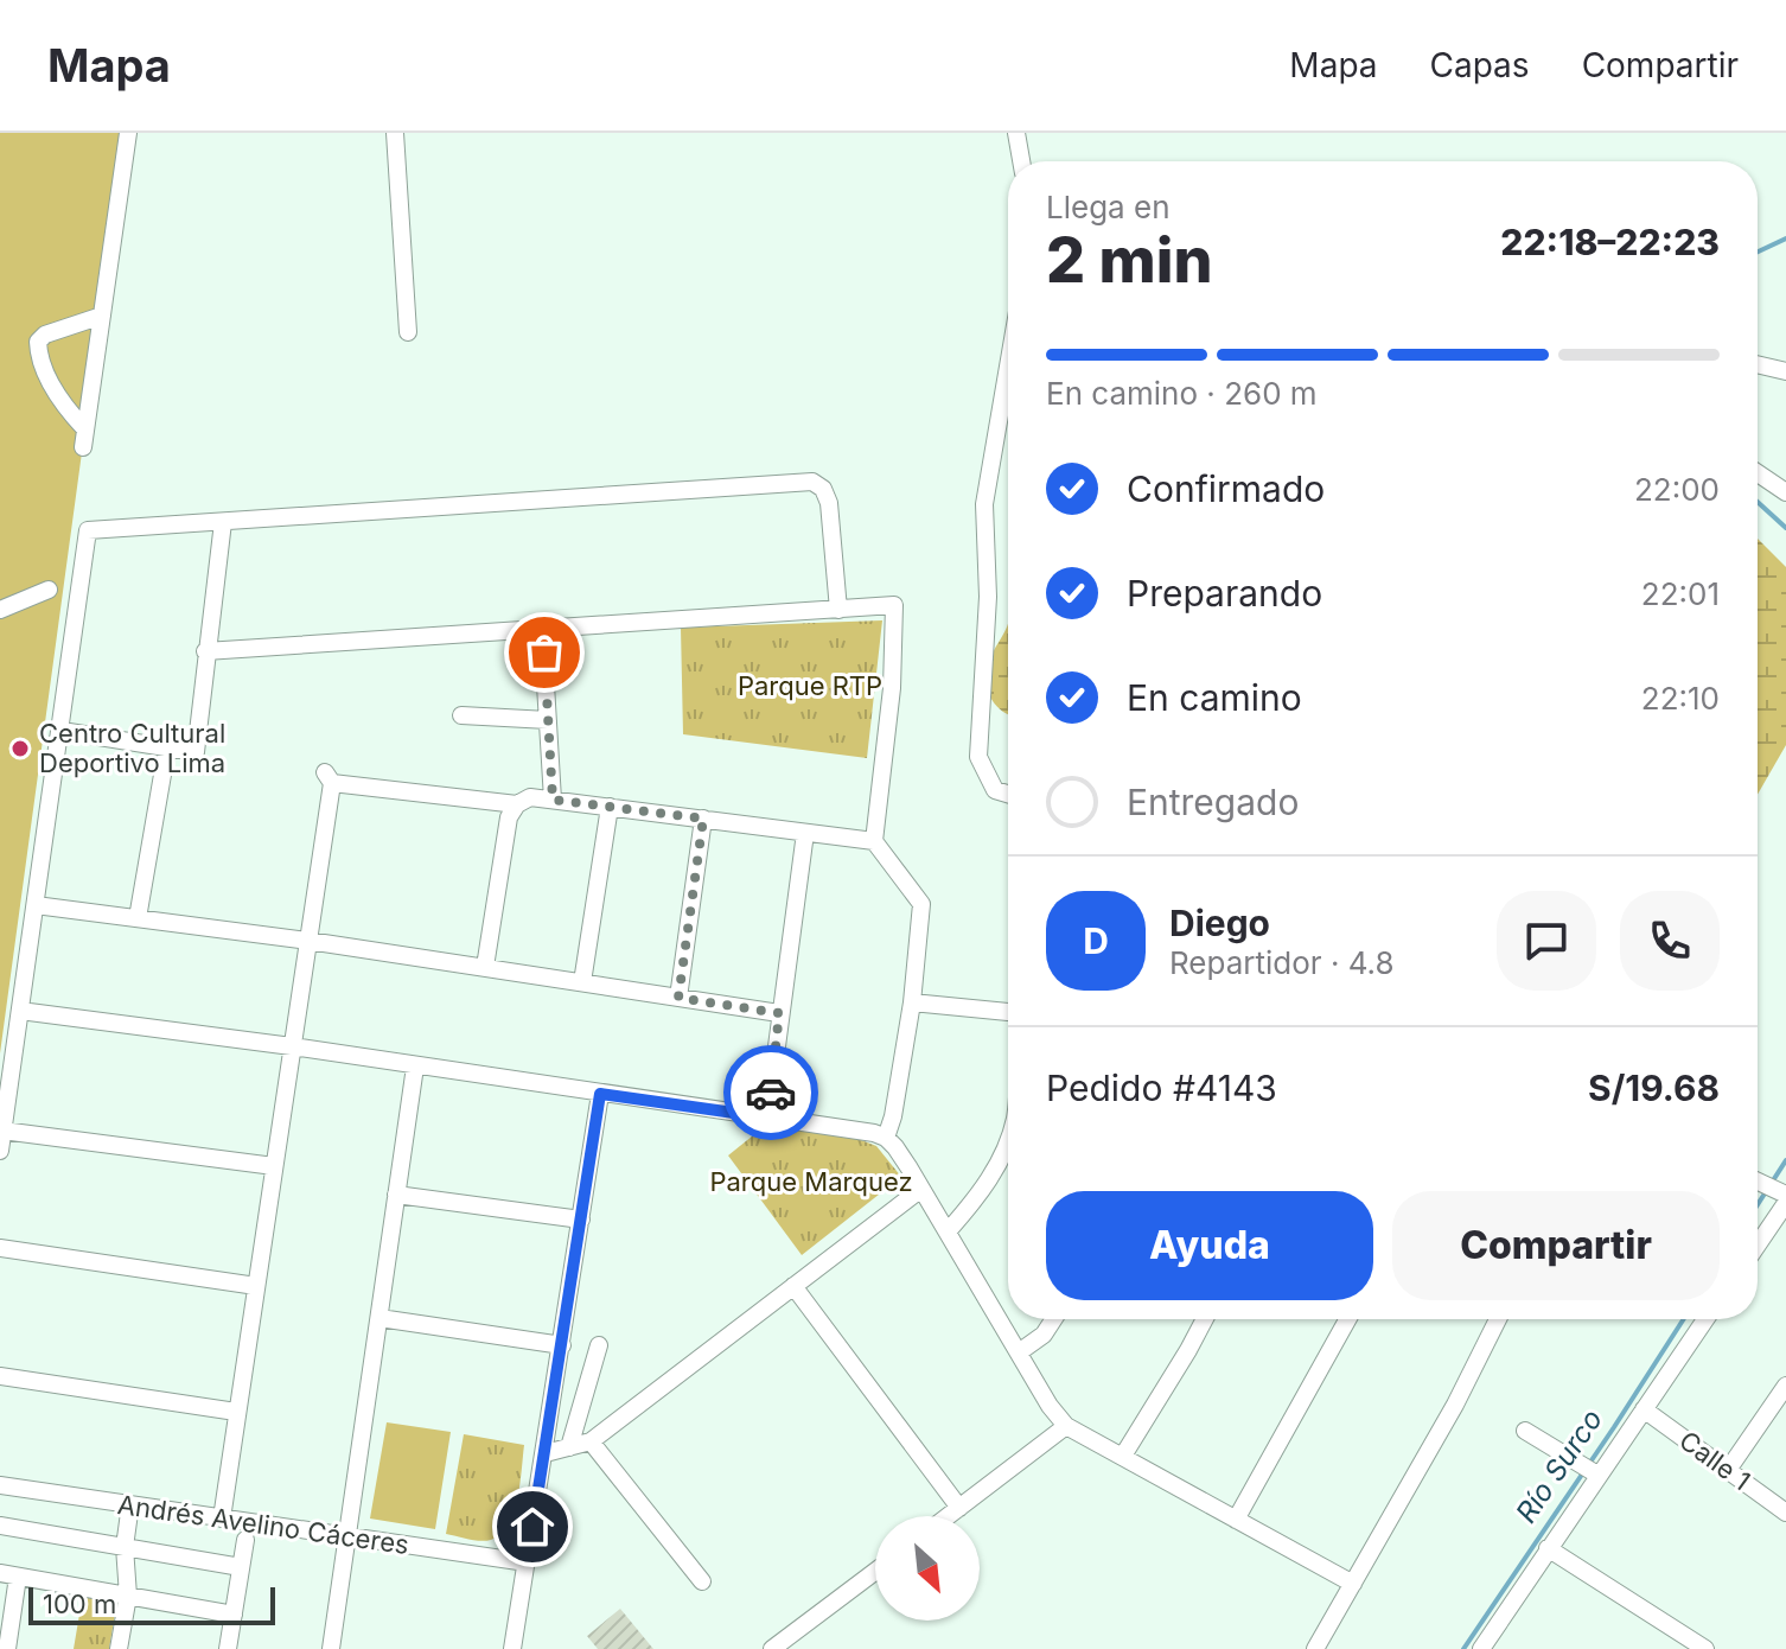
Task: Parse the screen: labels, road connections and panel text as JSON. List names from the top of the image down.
{
  "streets": {
    "street": ["Calle 1", "Andrés Avelino Cáceres"]
  },
  "water": ["Río Surco"],
  "parks": ["Parque RTP", "Parque Marquez"],
  "places": ["Centro Cultural Deportivo Lima"],
  "scale_bar": "100 m",
  "north": "bottom right",
  "page": {
    "header": "Mapa",
    "nav": ["Mapa", "Capas", "Compartir"],
    "heading": ["2 min", "Llega en", "22:18–22:23"],
    "panel": [
      "Diego",
      "Repartidor · 4.8",
      "Pedido #4143",
      "S/19.68"
    ],
    "bar": "En camino · 260 m",
    "list": [
      ["Confirmado", "22:00"],
      ["Preparando", "22:01"],
      ["En camino", "22:10"],
      "Entregado"
    ],
    "round": "D",
    "buttons": ["Ayuda", "Compartir"],
    "scale": "100 m"
  }
}
